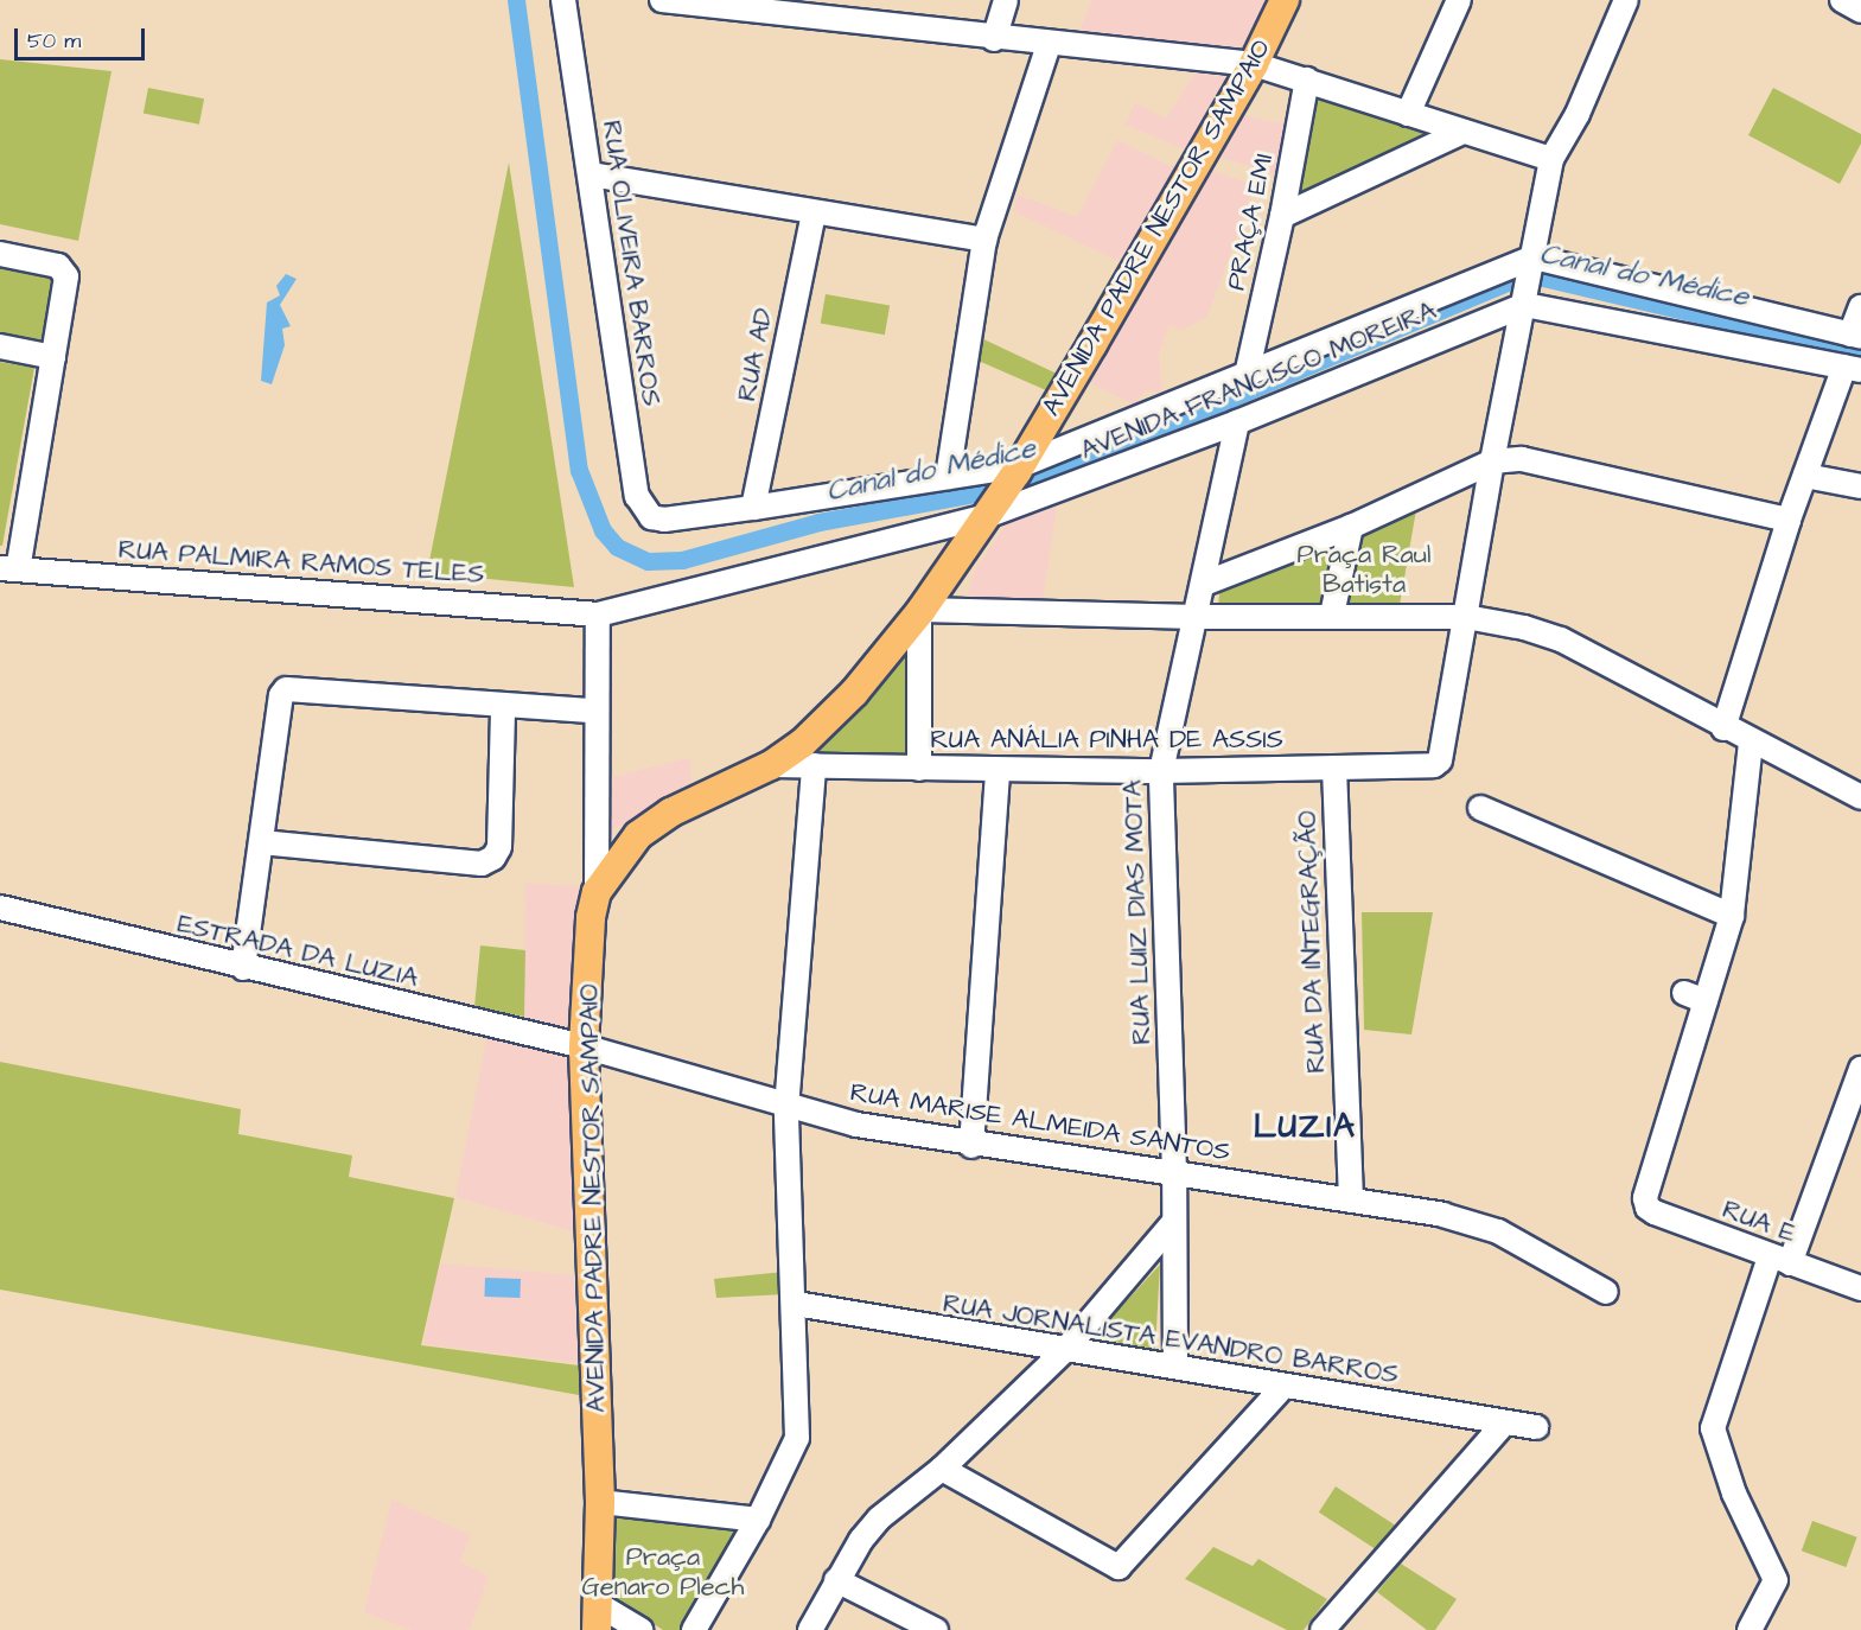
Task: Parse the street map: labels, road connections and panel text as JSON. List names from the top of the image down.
{
  "streets": {
    "main road": ["AVENIDA PADRE NESTOR SAMPAIO"],
    "street": [
      "PRAÇA EMI",
      "RUA OLIVEIRA BARROS",
      "RUA AD",
      "AVENIDA FRANCISCO MOREIRA",
      "RUA PALMIRA RAMOS TELES",
      "RUA ANÁLIA PINHA DE ASSIS",
      "RUA LUIZ DIAS MOTA",
      "RUA DA INTEGRAÇÃO",
      "ESTRADA DA LUZIA",
      "RUA MARISE ALMEIDA SANTOS",
      "RUA E",
      "RUA JORNALISTA EVANDRO BARROS"
    ]
  },
  "crossings": [
    ["PRAÇA EMI", "AVENIDA FRANCISCO MOREIRA"],
    ["AVENIDA PADRE NESTOR SAMPAIO", "AVENIDA FRANCISCO MOREIRA"],
    ["AVENIDA PADRE NESTOR SAMPAIO", "RUA ANÁLIA PINHA DE ASSIS"],
    ["AVENIDA PADRE NESTOR SAMPAIO", "ESTRADA DA LUZIA"],
    ["AVENIDA PADRE NESTOR SAMPAIO", "RUA MARISE ALMEIDA SANTOS"],
    ["RUA OLIVEIRA BARROS", "AVENIDA FRANCISCO MOREIRA"],
    ["RUA AD", "AVENIDA FRANCISCO MOREIRA"],
    ["AVENIDA FRANCISCO MOREIRA", "RUA PALMIRA RAMOS TELES"],
    ["AVENIDA FRANCISCO MOREIRA", "RUA LUIZ DIAS MOTA"],
    ["RUA ANÁLIA PINHA DE ASSIS", "RUA LUIZ DIAS MOTA"],
    ["RUA ANÁLIA PINHA DE ASSIS", "RUA DA INTEGRAÇÃO"],
    ["RUA LUIZ DIAS MOTA", "RUA MARISE ALMEIDA SANTOS"],
    ["RUA LUIZ DIAS MOTA", "RUA JORNALISTA EVANDRO BARROS"],
    ["RUA DA INTEGRAÇÃO", "RUA MARISE ALMEIDA SANTOS"],
    ["ESTRADA DA LUZIA", "RUA MARISE ALMEIDA SANTOS"]
  ],
  "districts": ["LUZIA"],
  "water": ["Canal do Médice"],
  "parks": ["Praça Raul Batista", "Praça Genaro Plech"],
  "scale_bar": "50 m"
}
